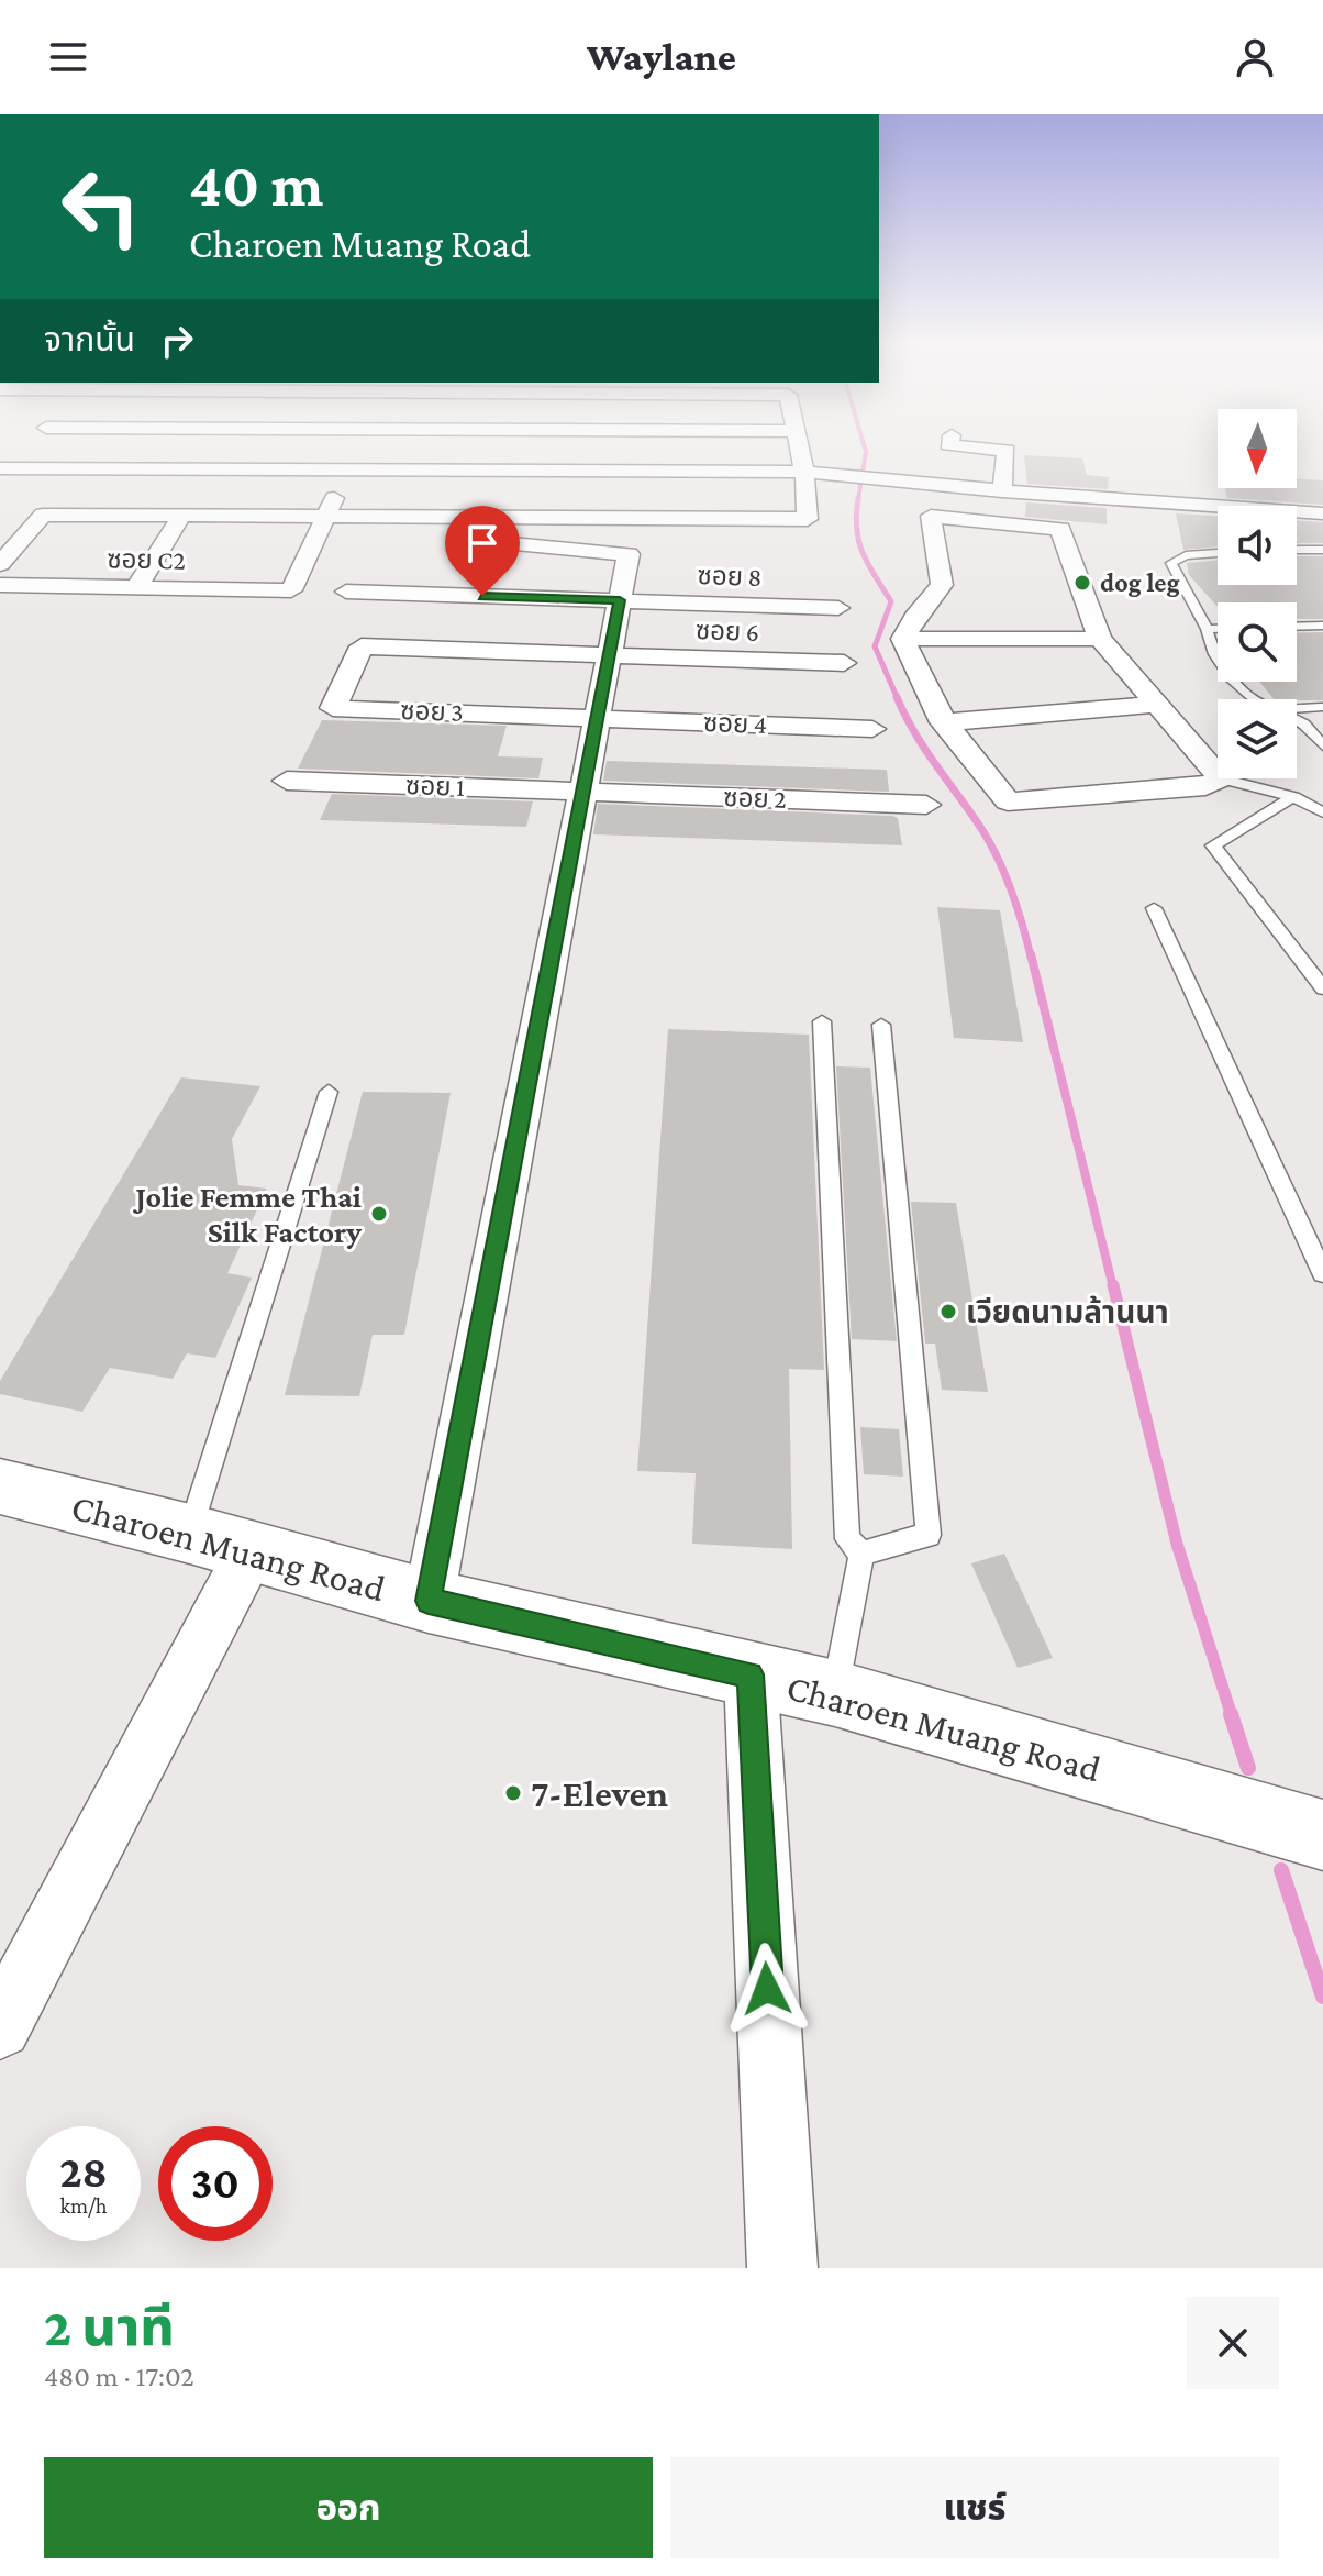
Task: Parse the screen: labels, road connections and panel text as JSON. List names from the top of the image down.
{
  "streets": {
    "main road": ["Charoen Muang Road"],
    "street": [
      "ซอย C2",
      "ซอย 8",
      "ซอย 6",
      "ซอย 3",
      "ซอย 4",
      "ซอย 1",
      "ซอย 2"
    ]
  },
  "crossings": [
    ["ซอย 6", "ซอย 3"],
    ["ซอย 3", "ซอย 4"],
    ["ซอย 1", "ซอย 2"]
  ],
  "places": [
    "dog leg",
    "Jolie Femme Thai Silk Factory",
    "เวียดนามล้านนา",
    "7-Eleven"
  ],
  "north": "bottom",
  "page": {
    "header": "Waylane",
    "turn": ["40 m", "Charoen Muang Road"],
    "then": "จากนั้น",
    "speed": "28 km/h",
    "limit": "30",
    "heading": ["2 นาที", "480 m · 17:02"],
    "buttons": ["ออก", "แชร์"]
  }
}
